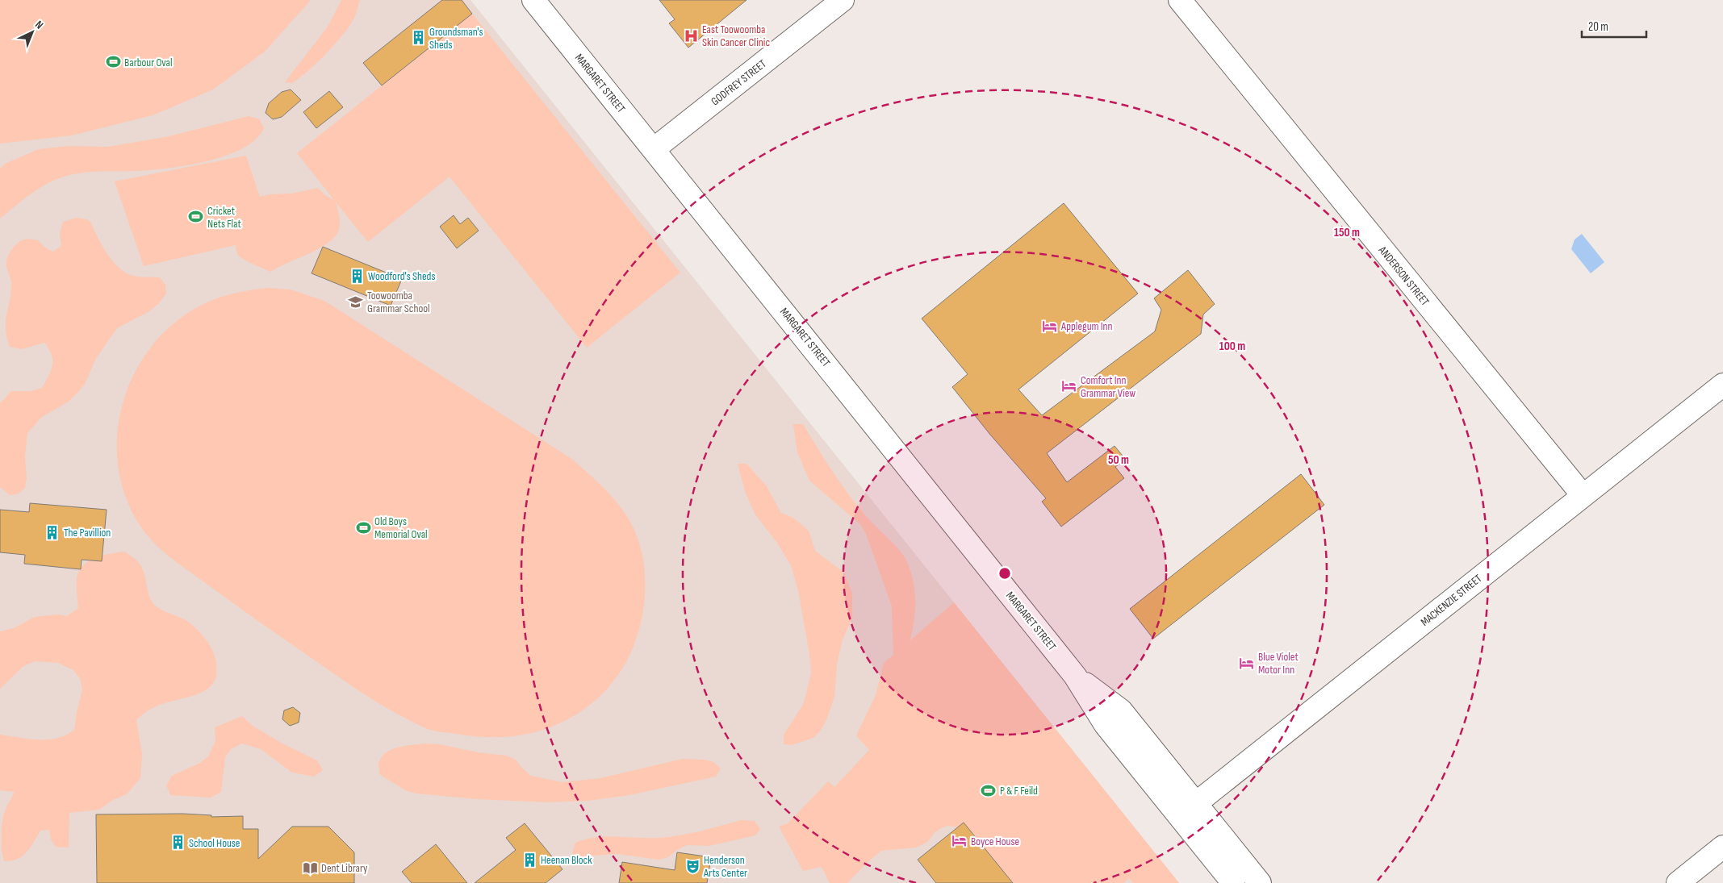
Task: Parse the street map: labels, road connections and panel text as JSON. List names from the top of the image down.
{
  "streets": {
    "street": [
      "GODFREY STREET",
      "MARGARET STREET",
      "ANDERSON STREET",
      "MACKENZIE STREET"
    ]
  },
  "crossings": [
    ["GODFREY STREET", "MARGARET STREET"],
    ["MARGARET STREET", "MACKENZIE STREET"],
    ["ANDERSON STREET", "MACKENZIE STREET"]
  ],
  "places": {
    "hospital": ["East Toowoomba Skin Cancer Clinic"],
    "building": [
      "Groundsman's Sheds",
      "Woodford's Sheds",
      "The Pavillion",
      "School House",
      "Heenan Block"
    ],
    "sports": [
      "Barbour Oval",
      "Cricket Nets Flat",
      "Old Boys Memorial Oval",
      "P & F Feild"
    ],
    "school or university": ["Toowoomba Grammar School"],
    "hotel": [
      "Applegum Inn",
      "Comfort Inn Grammar View",
      "Blue Violet Motor Inn",
      "Boyce House"
    ],
    "theatre": ["Henderson Arts Center"],
    "library": ["Dent Library"]
  },
  "scale_bar": "20 m",
  "north": "top right",
  "rings": ["150 m", "100 m", "50 m"]
}
